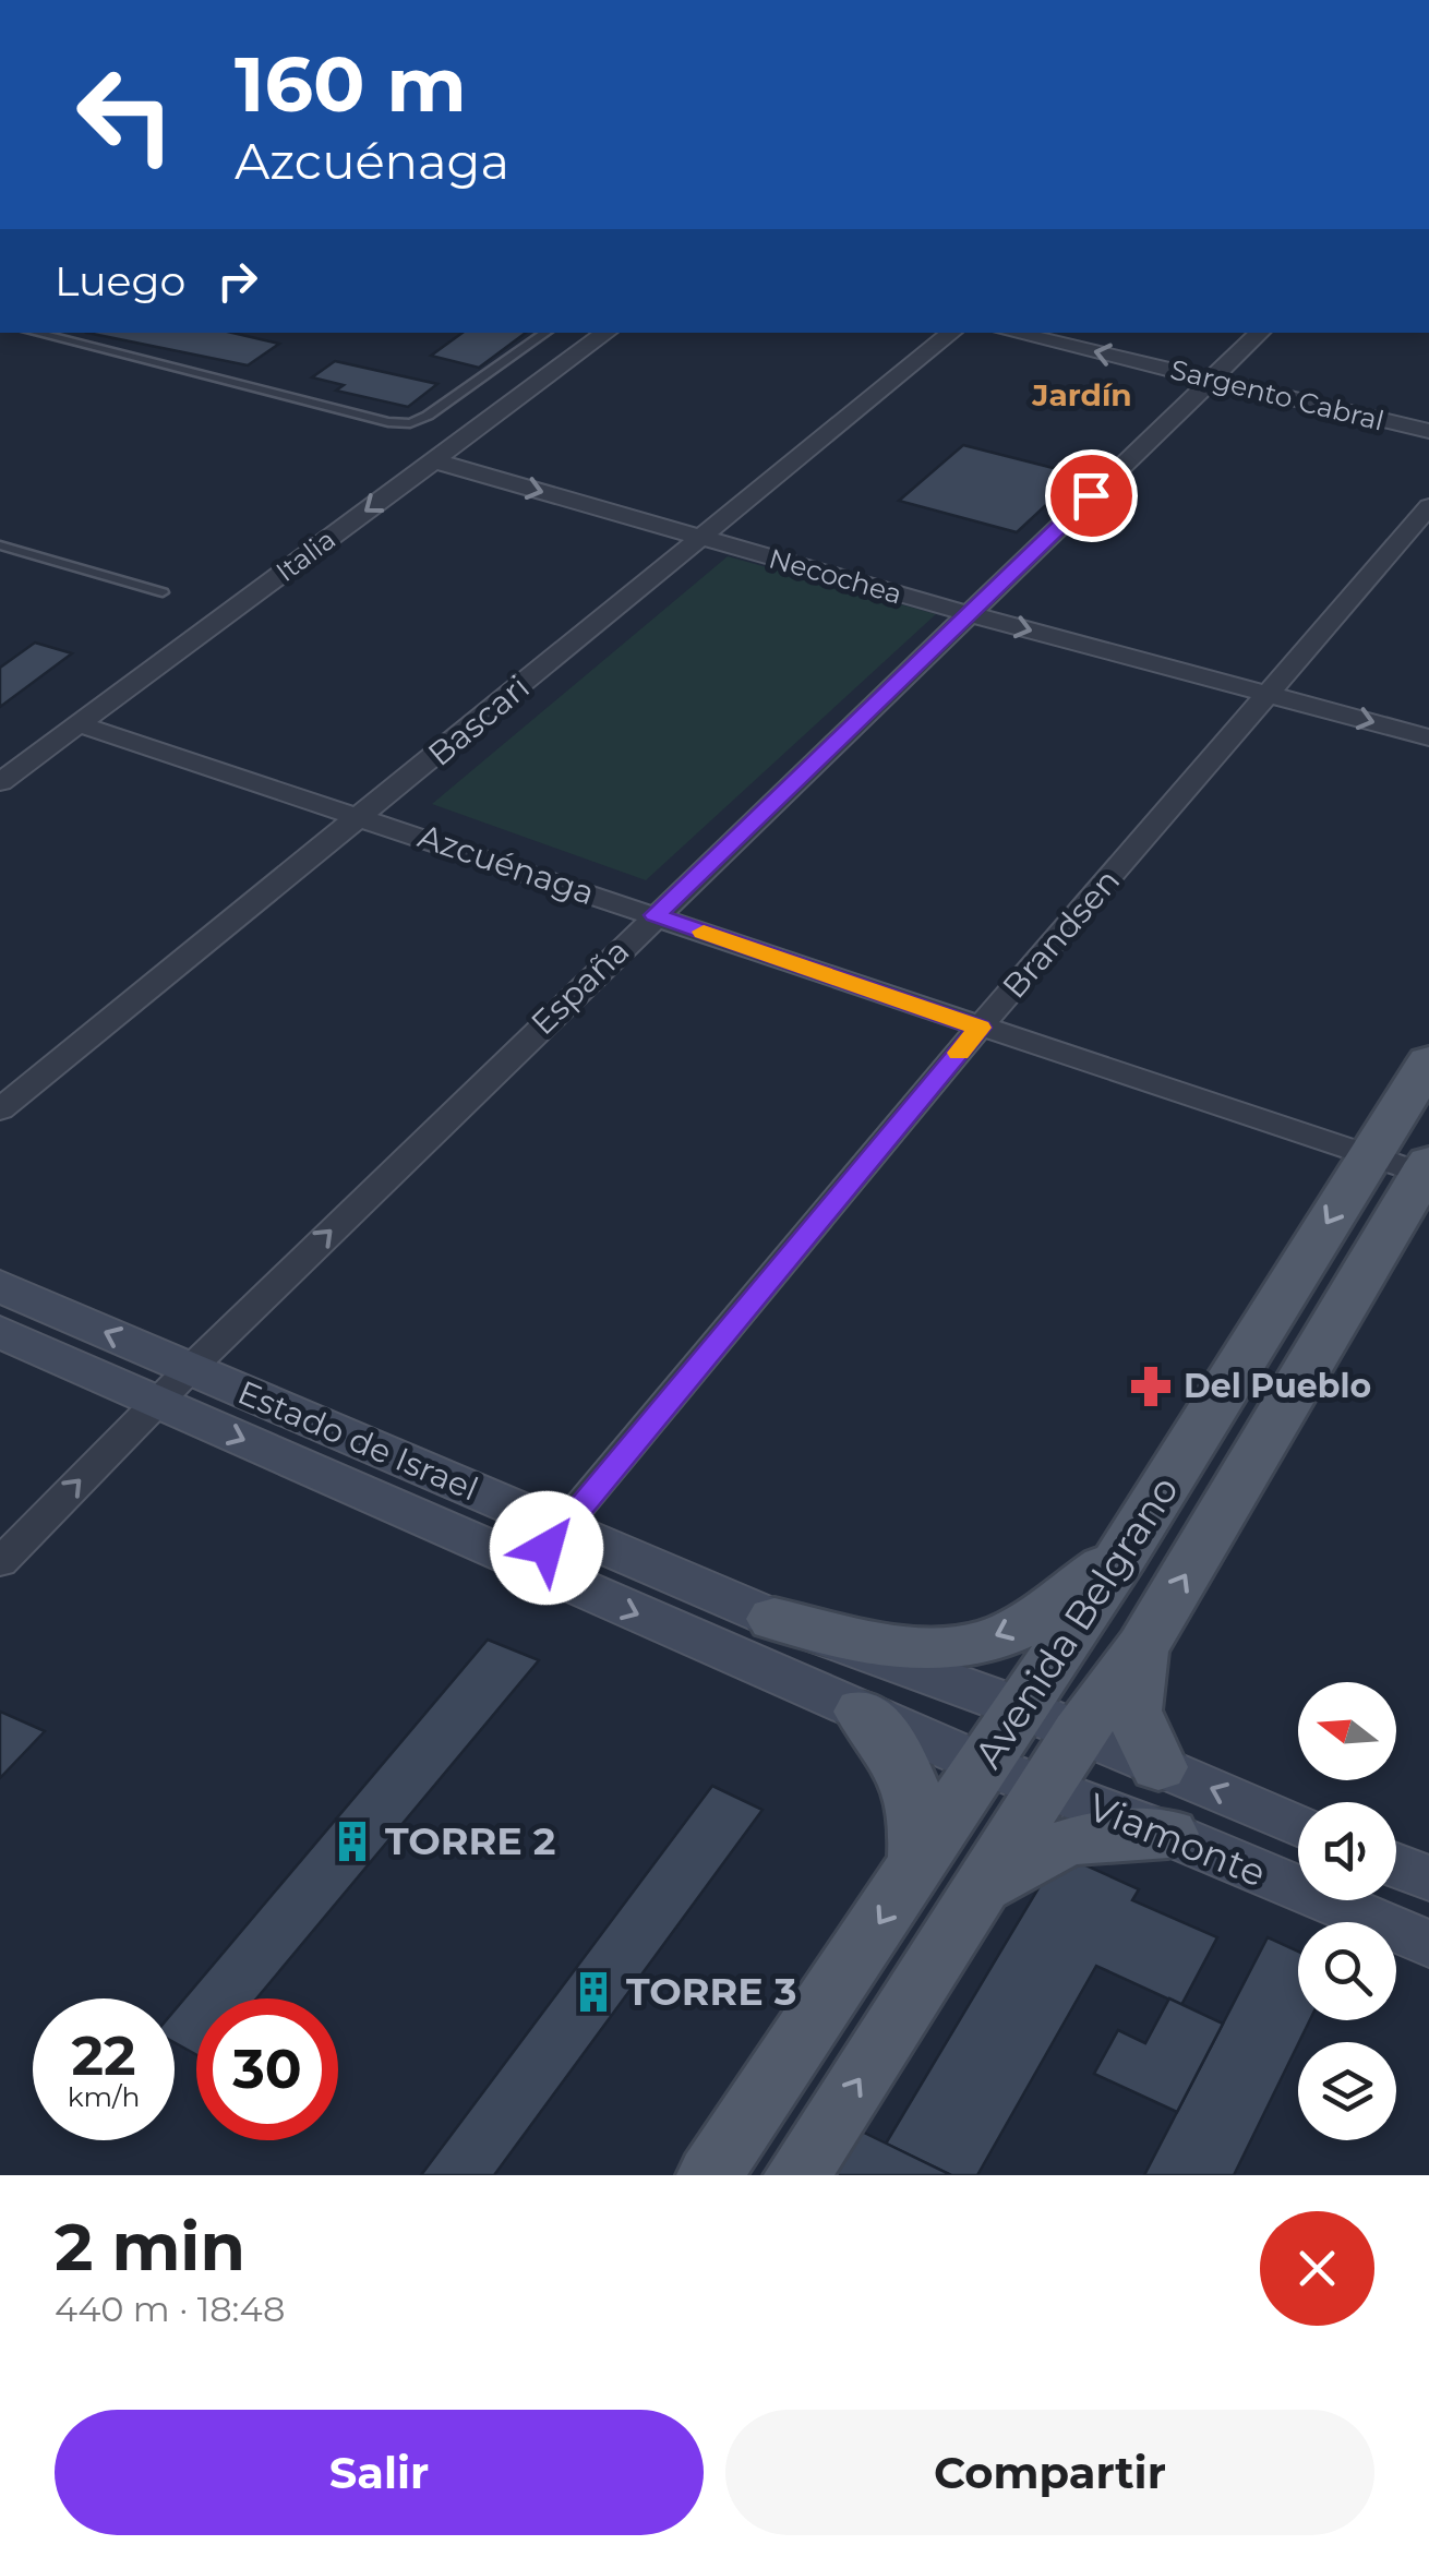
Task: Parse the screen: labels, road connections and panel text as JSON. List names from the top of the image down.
{
  "streets": {
    "main road": ["Estado de Israel", "Avenida Belgrano", "Viamonte"],
    "street": [
      "Sargento Cabral",
      "Italia",
      "Necochea",
      "Bascari",
      "Azcuénaga",
      "Brandsen",
      "España"
    ]
  },
  "crossings": [
    ["Sargento Cabral", "España"],
    ["Italia", "Necochea"],
    ["Italia", "Azcuénaga"],
    ["Necochea", "Bascari"],
    ["Necochea", "Brandsen"],
    ["Necochea", "España"],
    ["Bascari", "Azcuénaga"],
    ["Azcuénaga", "Brandsen"],
    ["Azcuénaga", "España"],
    ["Azcuénaga", "Avenida Belgrano"],
    ["Brandsen", "Estado de Israel"],
    ["España", "Estado de Israel"],
    ["Estado de Israel", "Avenida Belgrano"],
    ["Estado de Israel", "Viamonte"],
    ["Avenida Belgrano", "Viamonte"]
  ],
  "one_way": [
    "Sargento Cabral",
    "Italia",
    "Necochea",
    "España"
  ],
  "districts": ["Jardín"],
  "places": {
    "pharmacy": ["Del Pueblo"],
    "building": ["TORRE 2", "TORRE 3"]
  },
  "north": "left",
  "page": {
    "turn": ["160 m", "Azcuénaga"],
    "then": "Luego",
    "speed": "22 km/h",
    "limit": "30",
    "heading": ["2 min", "440 m · 18:48"],
    "buttons": ["Salir", "Compartir"]
  }
}
